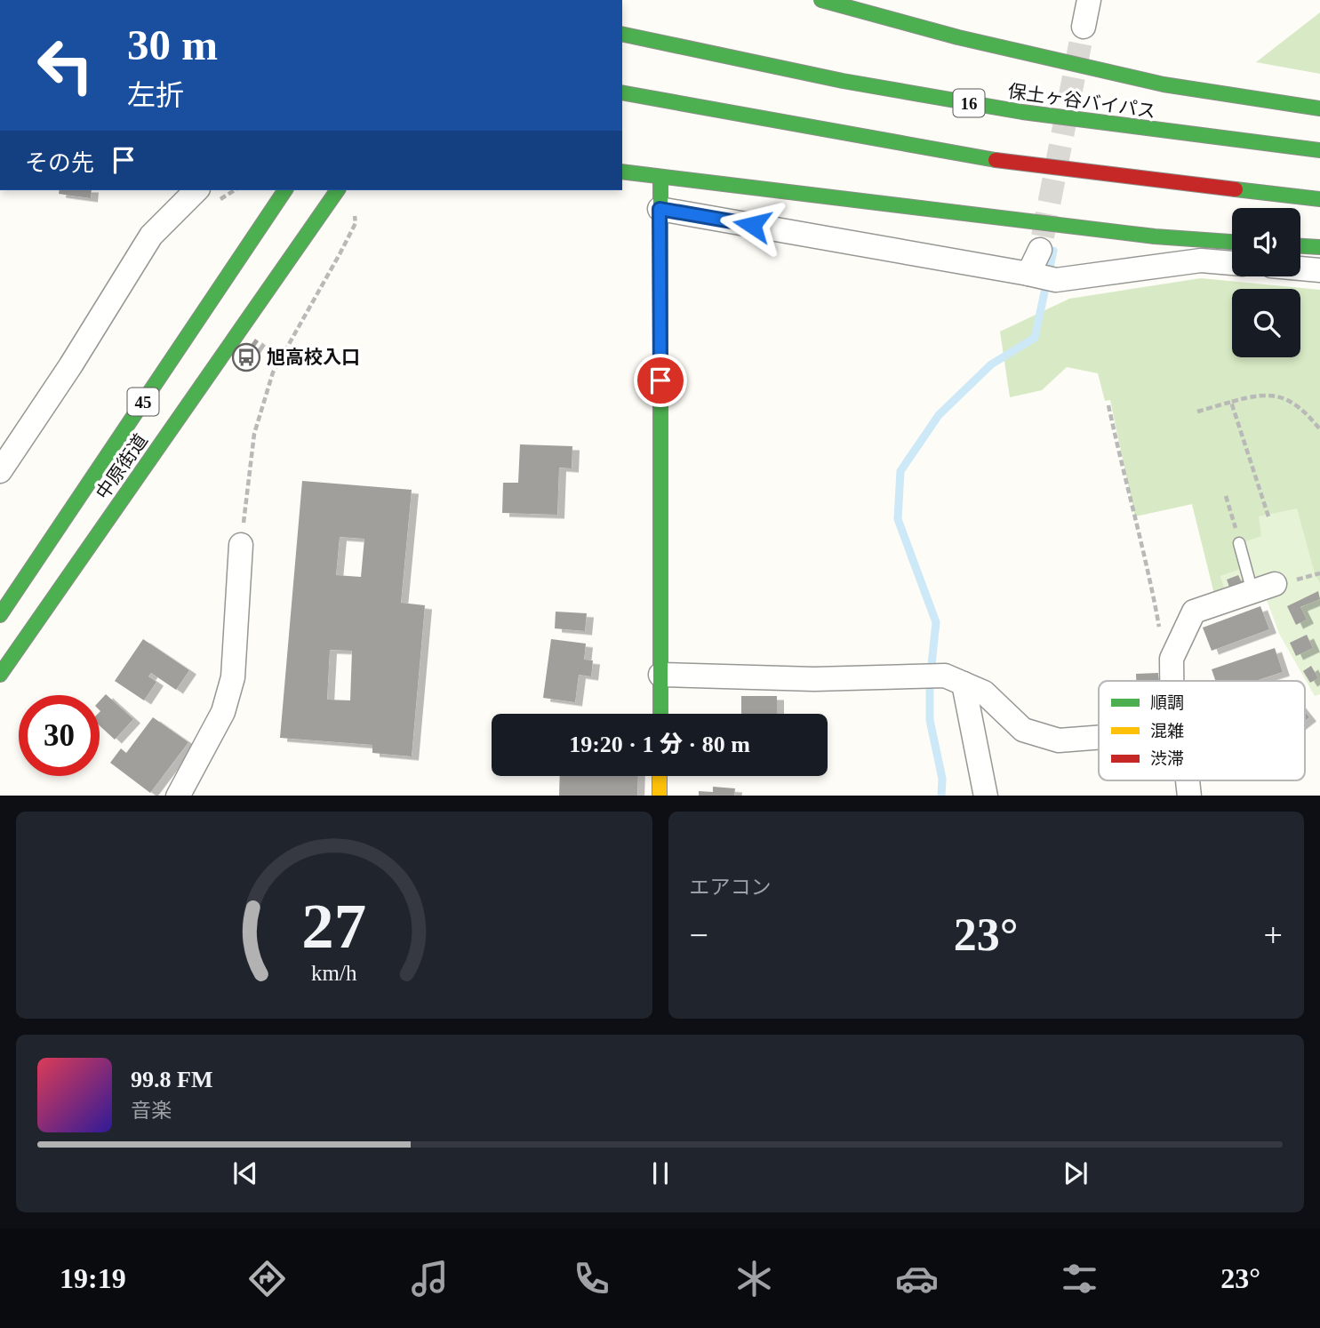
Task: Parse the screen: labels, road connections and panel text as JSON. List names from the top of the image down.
{
  "streets": {
    "main road": [
      "保土ヶ谷バイパス",
      "16",
      "45",
      "中原街道"
    ]
  },
  "places": {
    "bus stop": ["旭高校入口"]
  },
  "legend": ["順調", "混雑", "渋滞"],
  "page": {
    "turn": ["30 m", "左折"],
    "then": "その先",
    "limit": "30",
    "trip": "19:20 · 1 分 · 80 m",
    "tile": "エアコン",
    "heat": ["−", "23°", "+"],
    "song": ["99.8 FM", "音楽"],
    "tabs": ["19:19", "23°"],
    "gauge": ["27", "km/h"]
  }
}
